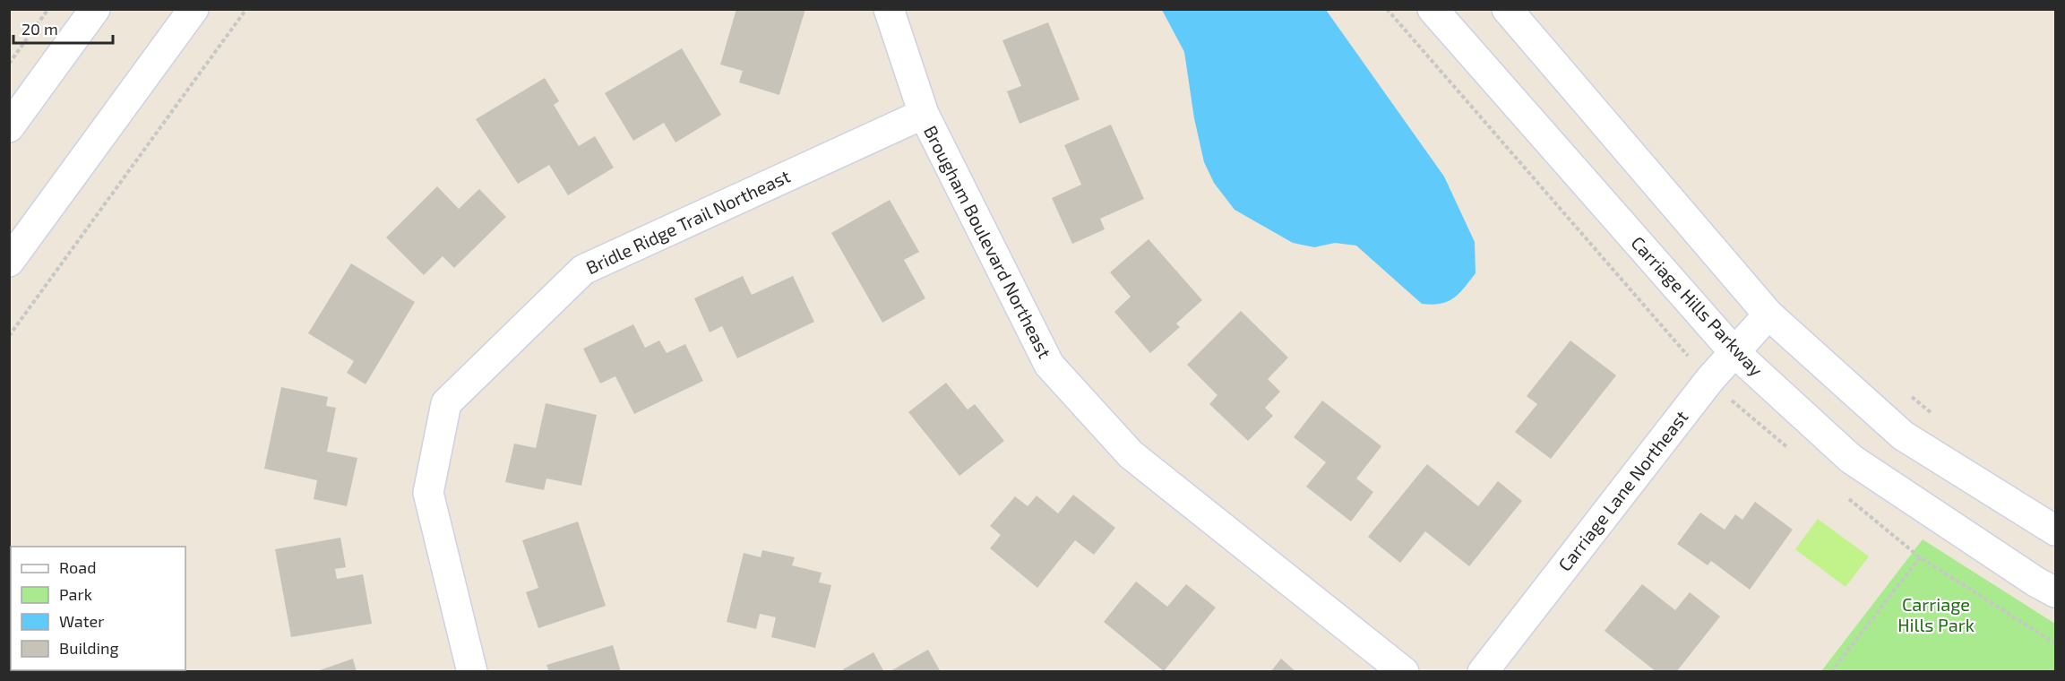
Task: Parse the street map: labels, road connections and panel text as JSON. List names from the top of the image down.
{
  "streets": {
    "street": [
      "Bridle Ridge Trail Northeast",
      "Brougham Boulevard Northeast",
      "Carriage Hills Parkway",
      "Carriage Lane Northeast"
    ]
  },
  "crossings": [
    ["Bridle Ridge Trail Northeast", "Brougham Boulevard Northeast"],
    ["Carriage Hills Parkway", "Carriage Lane Northeast"]
  ],
  "parks": ["Carriage Hills Park"],
  "legend": [
    "Road",
    "Park",
    "Water",
    "Building"
  ],
  "scale_bar": "20 m"
}
